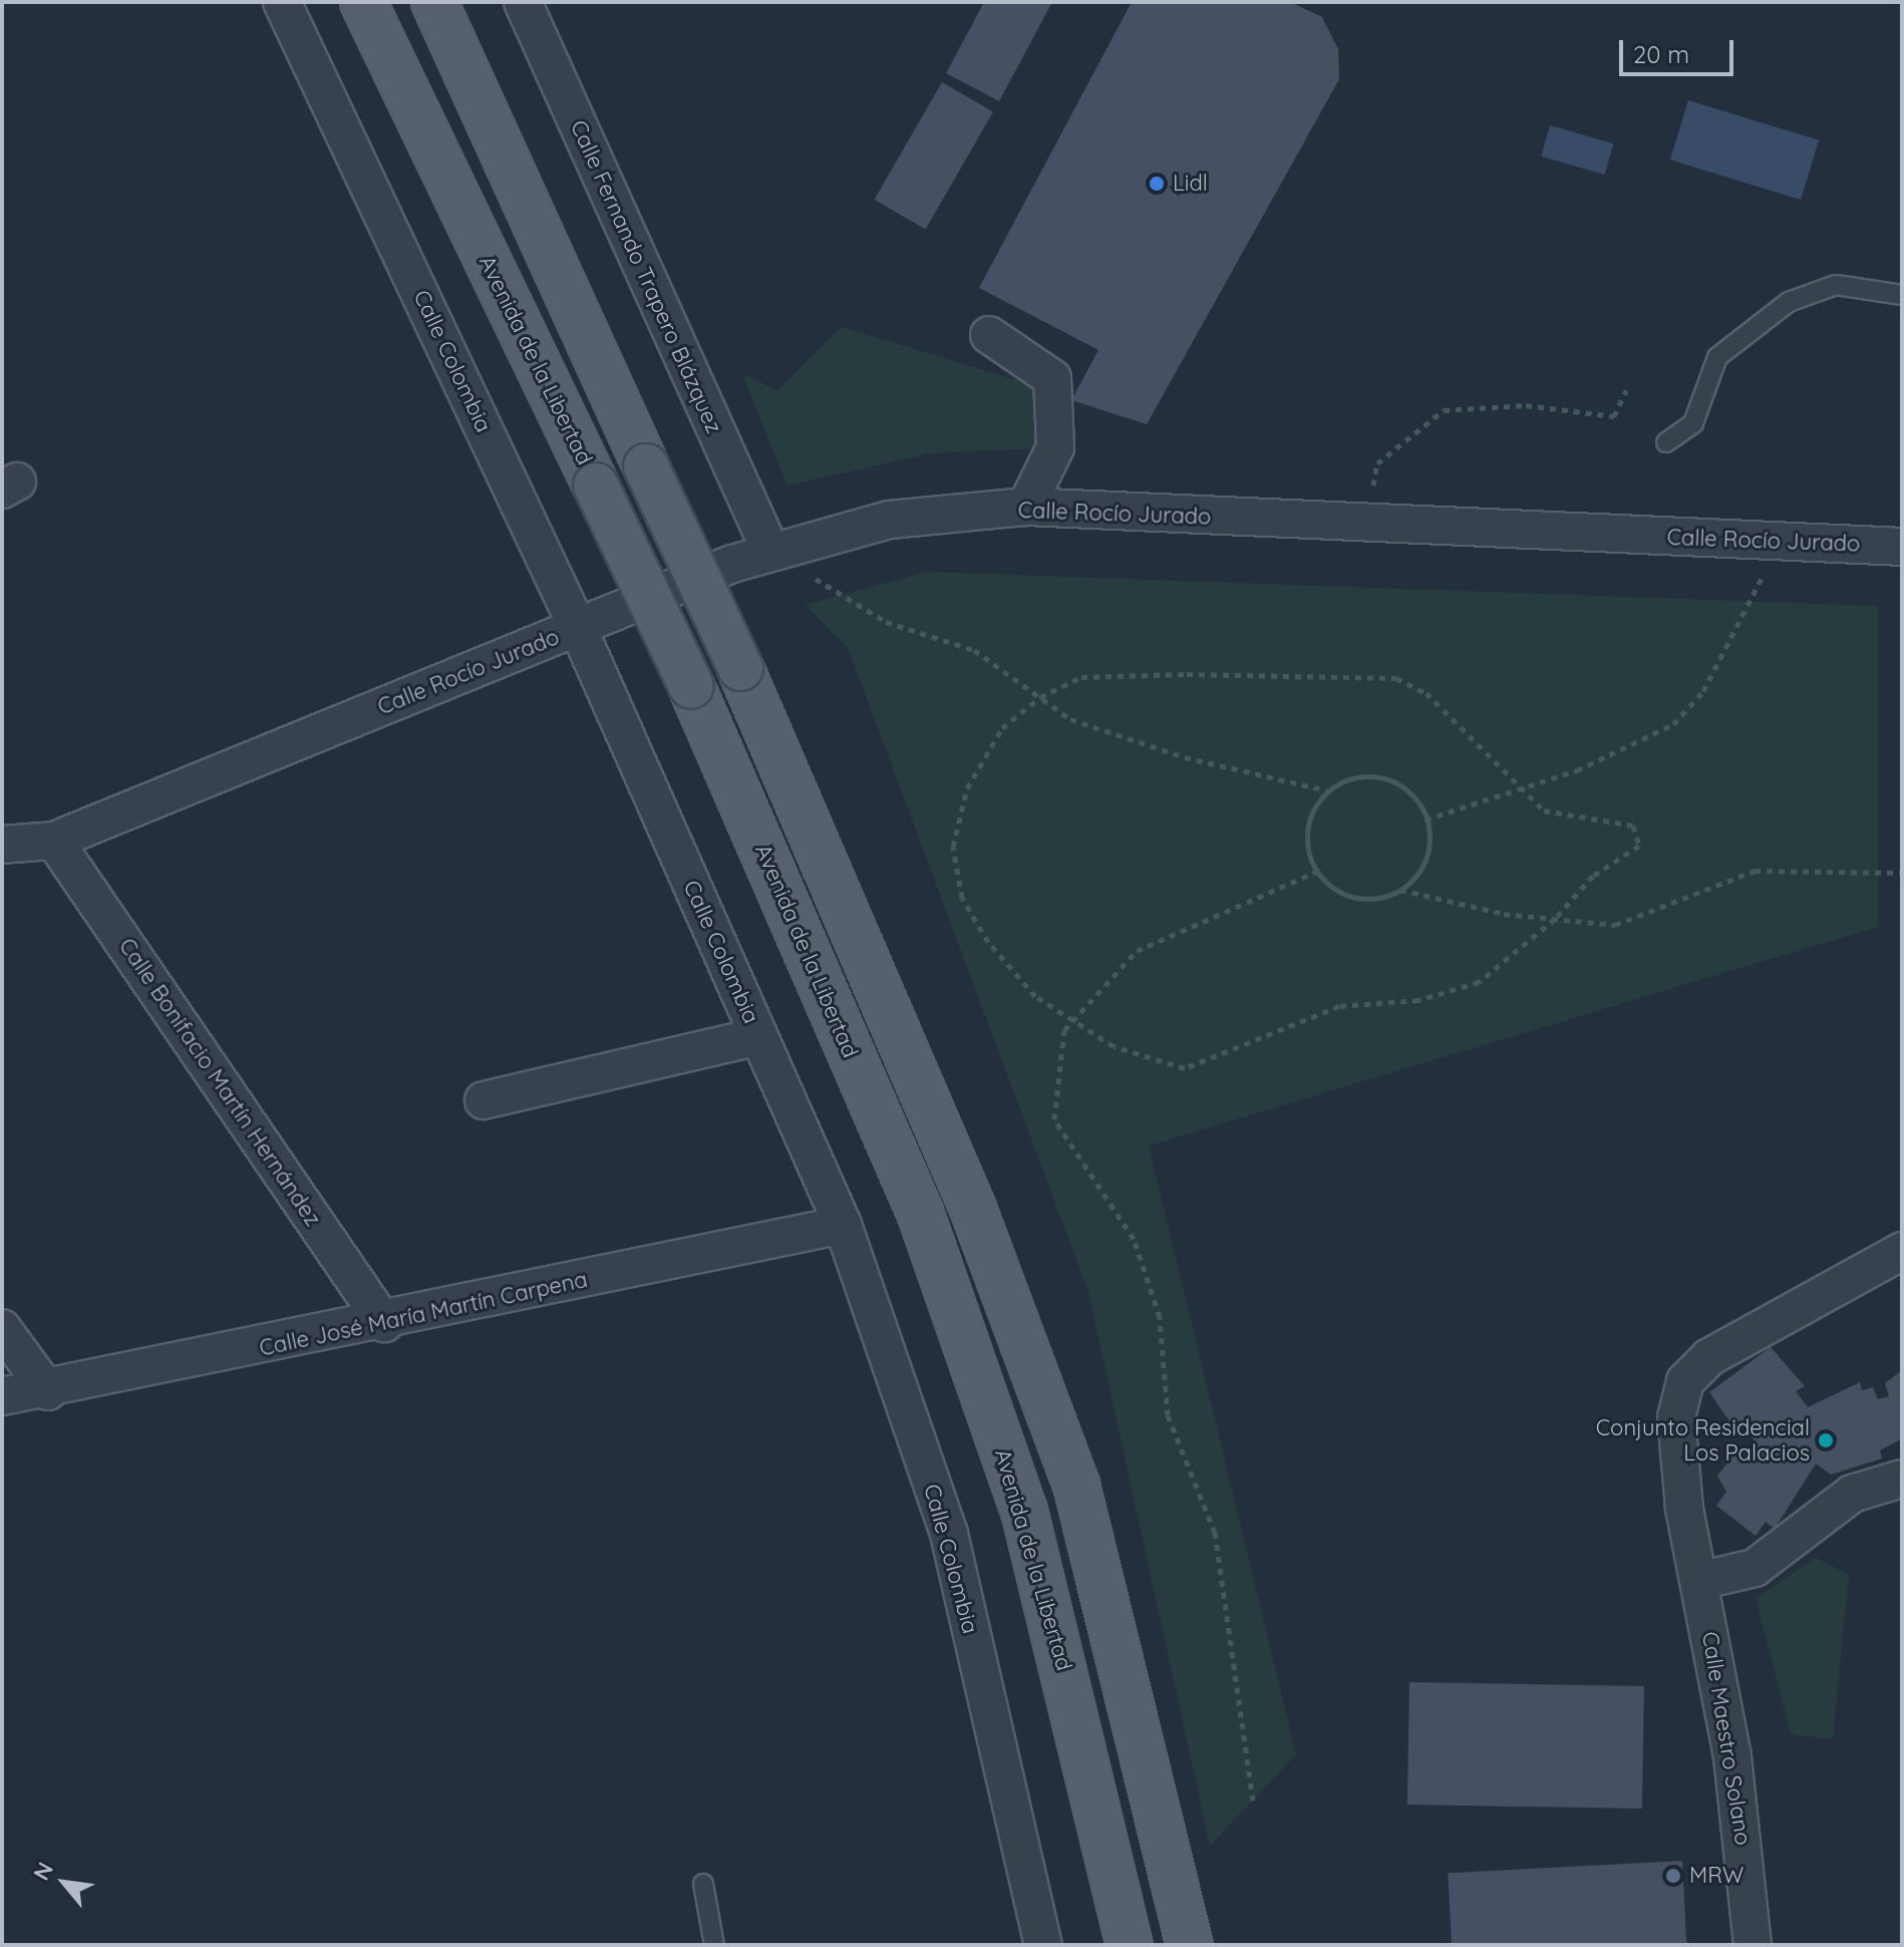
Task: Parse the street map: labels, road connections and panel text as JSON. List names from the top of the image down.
{
  "streets": {
    "main road": ["Avenida de la Libertad"],
    "street": [
      "Calle Fernando Trapero Blázquez",
      "Calle Colombia",
      "Calle Rocío Jurado",
      "Calle Bonifacio Martín Hernández",
      "Calle José María Martín Carpena",
      "Calle Maestro Solano"
    ]
  },
  "crossings": [
    ["Calle Fernando Trapero Blázquez", "Calle Rocío Jurado"],
    ["Calle Colombia", "Calle Rocío Jurado"],
    ["Calle Colombia", "Calle José María Martín Carpena"],
    ["Calle Rocío Jurado", "Calle Bonifacio Martín Hernández"],
    ["Calle Bonifacio Martín Hernández", "Calle José María Martín Carpena"]
  ],
  "places": ["Lidl", "Conjunto Residencial Los Palacios", "MRW"],
  "scale_bar": "20 m",
  "north": "top left"
}
